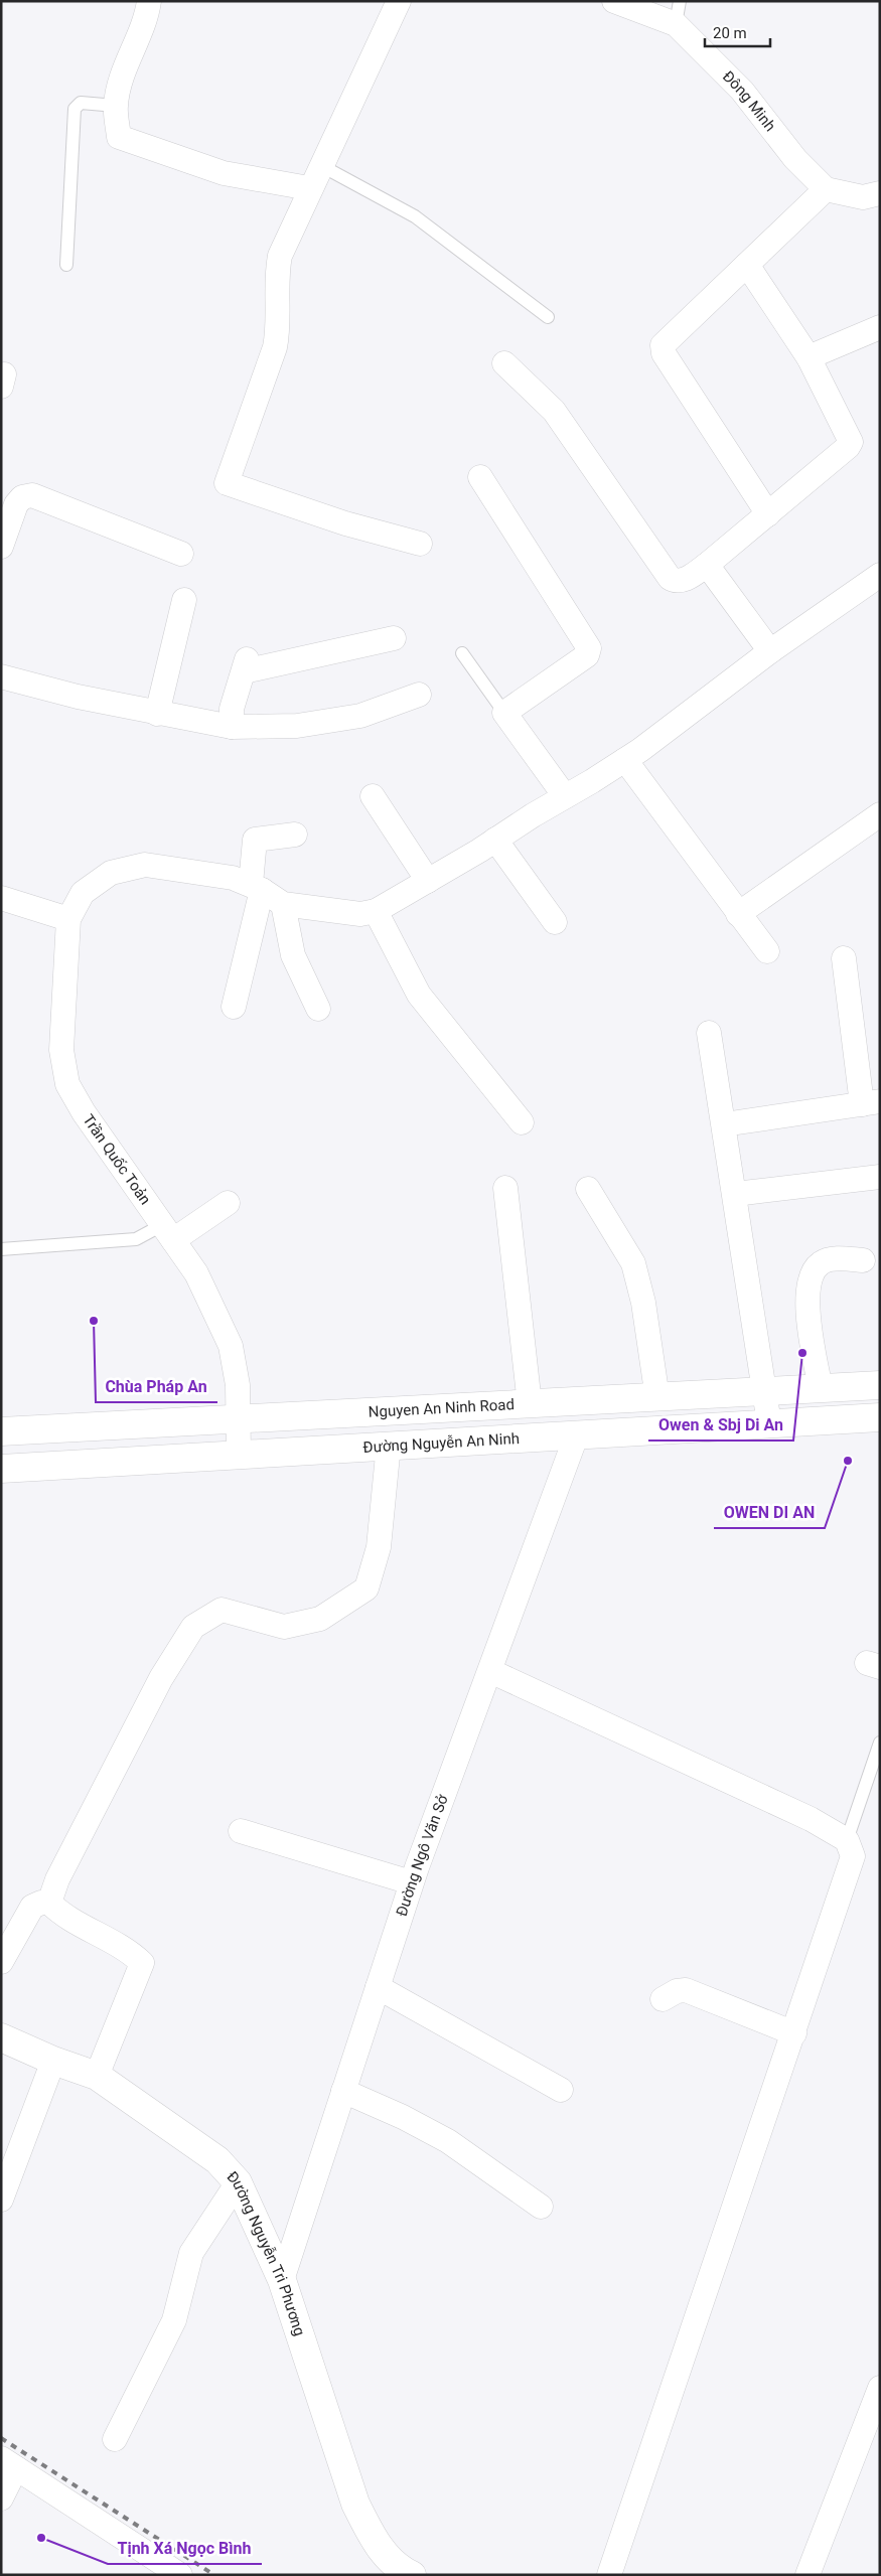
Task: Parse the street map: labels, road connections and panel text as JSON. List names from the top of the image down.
{
  "streets": {
    "main road": ["Nguyen An Ninh Road", "Đường Nguyễn An Ninh", "Đường Nguyễn Tri Phương"],
    "street": ["Đông Minh", "Trần Quốc Toản", "Đường Ngô Văn Sở"]
  },
  "crossings": [
    ["Trần Quốc Toản", "Nguyen An Ninh Road"],
    ["Trần Quốc Toản", "Đường Nguyễn An Ninh"],
    ["Đường Nguyễn An Ninh", "Đường Ngô Văn Sở"],
    ["Đường Ngô Văn Sở", "Đường Nguyễn Tri Phương"]
  ],
  "places": [
    "Chùa Pháp An",
    "Owen & Sbj Di An",
    "OWEN DI AN",
    "Tịnh Xá Ngọc Bình"
  ],
  "scale_bar": "20 m"
}
